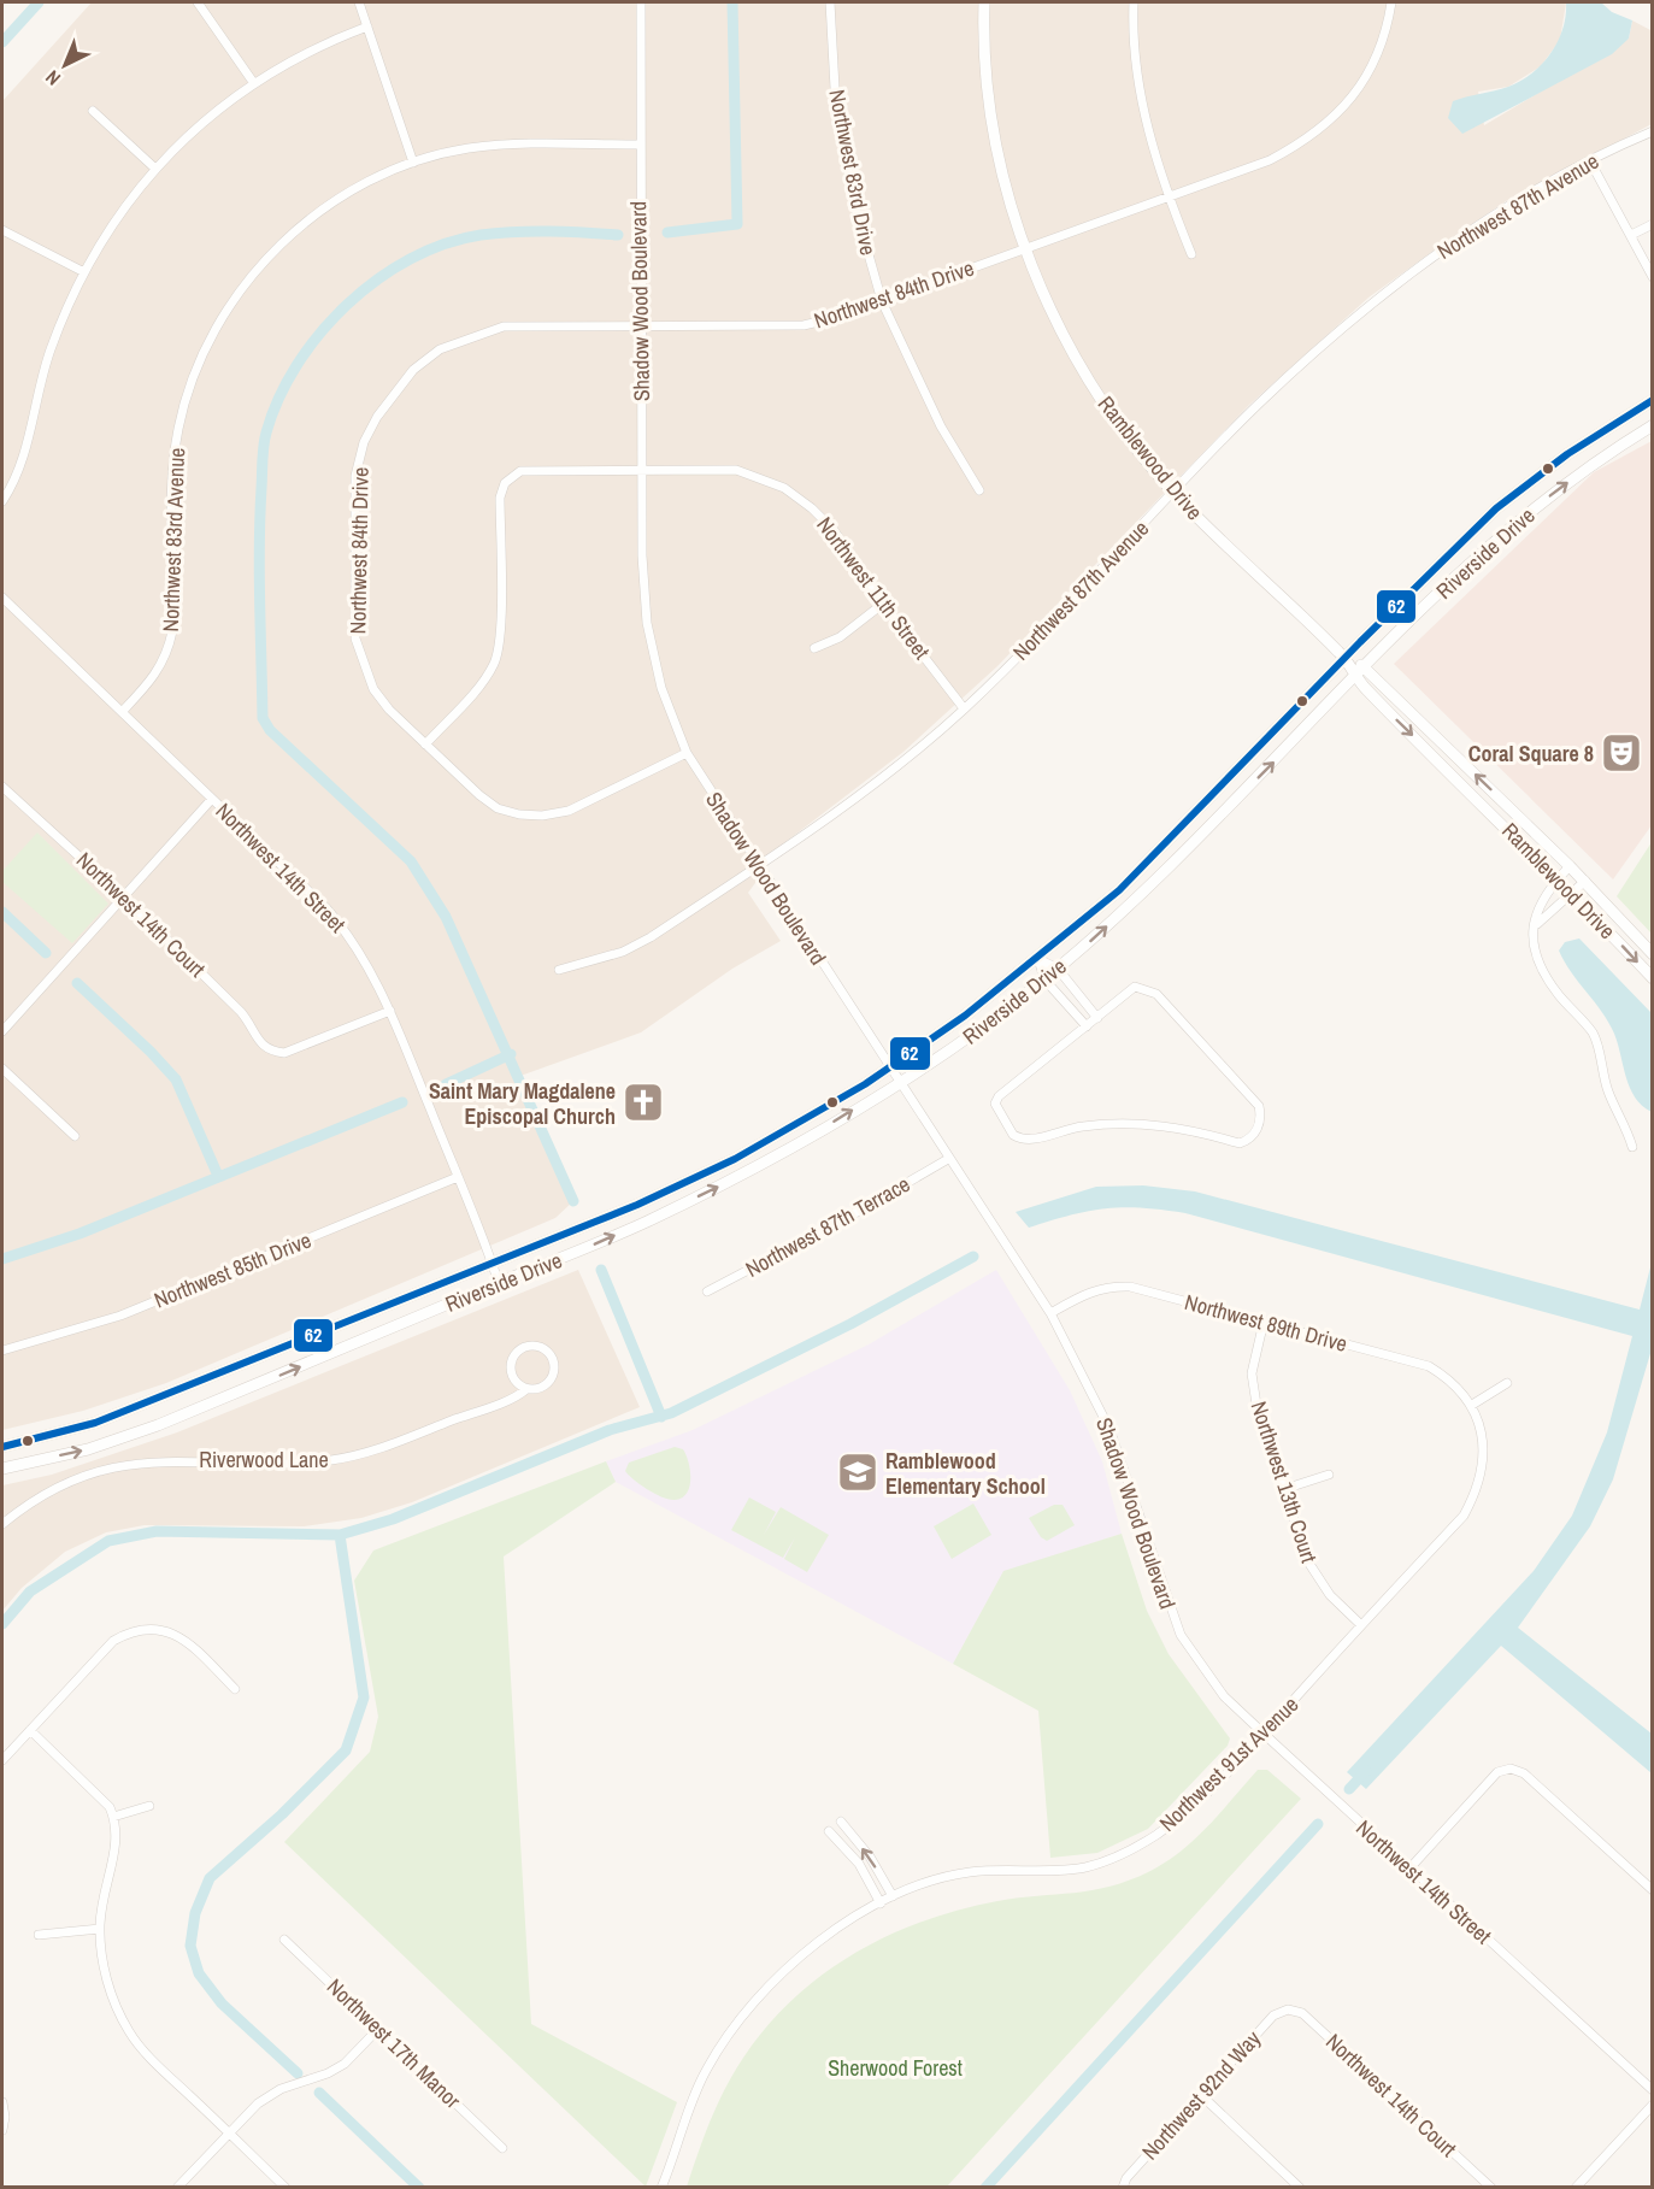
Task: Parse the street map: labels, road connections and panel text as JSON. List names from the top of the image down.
{
  "streets": {
    "street": [
      "Northwest 83rd Drive",
      "Northwest 87th Avenue",
      "Northwest 84th Drive",
      "Shadow Wood Boulevard",
      "Ramblewood Drive",
      "Northwest 83rd Avenue",
      "Riverside Drive",
      "Northwest 11th Street",
      "Northwest 14th Street",
      "Northwest 14th Court",
      "Northwest 87th Terrace",
      "Northwest 85th Drive",
      "Northwest 89th Drive",
      "Riverwood Lane",
      "Northwest 13th Court",
      "Northwest 91st Avenue",
      "Northwest 17th Manor",
      "Northwest 92nd Way"
    ]
  },
  "crossings": [
    ["Northwest 83rd Drive", "Northwest 84th Drive"],
    ["Northwest 87th Avenue", "Shadow Wood Boulevard"],
    ["Northwest 87th Avenue", "Ramblewood Drive"],
    ["Northwest 87th Avenue", "Northwest 11th Street"],
    ["Northwest 84th Drive", "Shadow Wood Boulevard"],
    ["Northwest 84th Drive", "Ramblewood Drive"],
    ["Northwest 84th Drive", "Northwest 11th Street"],
    ["Shadow Wood Boulevard", "Northwest 83rd Avenue"],
    ["Shadow Wood Boulevard", "Riverside Drive"],
    ["Shadow Wood Boulevard", "Northwest 11th Street"],
    ["Shadow Wood Boulevard", "Northwest 14th Street"],
    ["Shadow Wood Boulevard", "Northwest 87th Terrace"],
    ["Shadow Wood Boulevard", "Northwest 89th Drive"],
    ["Ramblewood Drive", "Riverside Drive"],
    ["Northwest 83rd Avenue", "Northwest 14th Street"],
    ["Riverside Drive", "Northwest 14th Street"],
    ["Northwest 14th Street", "Northwest 14th Court"],
    ["Northwest 14th Street", "Northwest 85th Drive"],
    ["Northwest 14th Street", "Northwest 91st Avenue"],
    ["Northwest 14th Court", "Northwest 92nd Way"],
    ["Northwest 89th Drive", "Northwest 13th Court"],
    ["Northwest 89th Drive", "Northwest 91st Avenue"],
    ["Northwest 13th Court", "Northwest 91st Avenue"]
  ],
  "parks": ["Sherwood Forest"],
  "places": {
    "theatre": ["Coral Square 8"],
    "church": ["Saint Mary Magdalene Episcopal Church"],
    "school or university": ["Ramblewood Elementary School"]
  },
  "lines": ["transit line 62"],
  "north": "bottom left"
}
